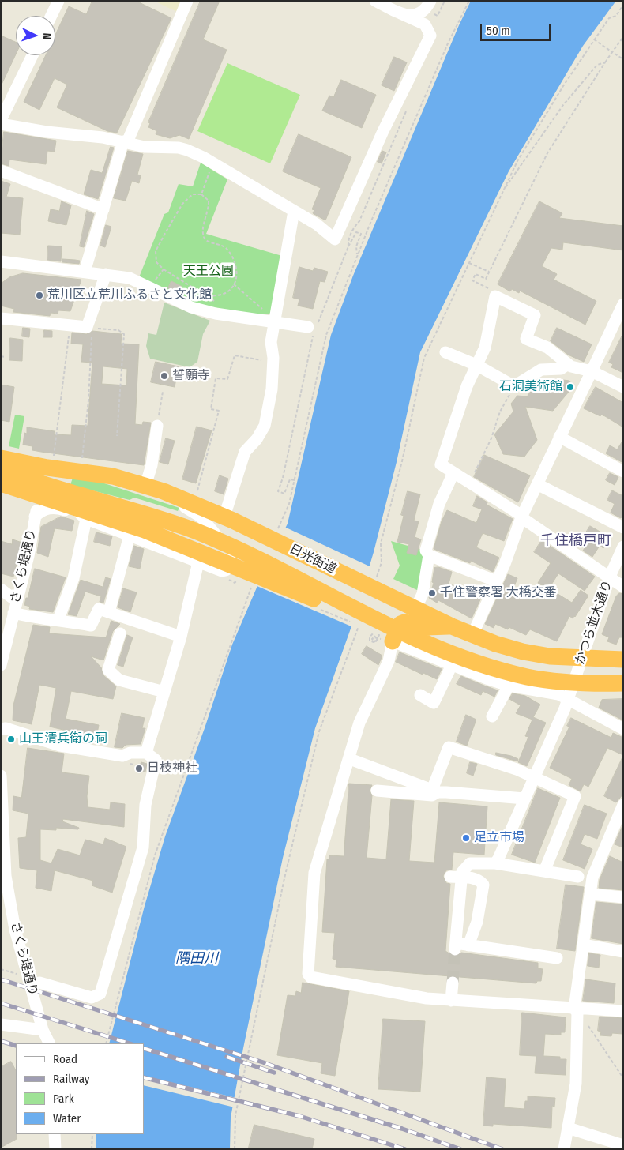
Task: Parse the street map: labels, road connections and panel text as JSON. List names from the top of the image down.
{
  "streets": {
    "highway": ["日光街道"],
    "street": ["さくら堤通り", "かつら並木通り"]
  },
  "crossings": [
    ["日光街道", "さくら堤通り"],
    ["日光街道", "かつら並木通り"]
  ],
  "districts": ["千住橋戸町"],
  "water": ["隅田川"],
  "parks": ["天王公園"],
  "places": [
    "荒川区立荒川ふるさと文化館",
    "誓願寺",
    "石洞美術館",
    "千住警察署 大橋交番",
    "山王清兵衛の祠",
    "日枝神社",
    "足立市場"
  ],
  "legend": [
    "Road",
    "Railway",
    "Park",
    "Water"
  ],
  "scale_bar": "50 m",
  "north": "right"
}
